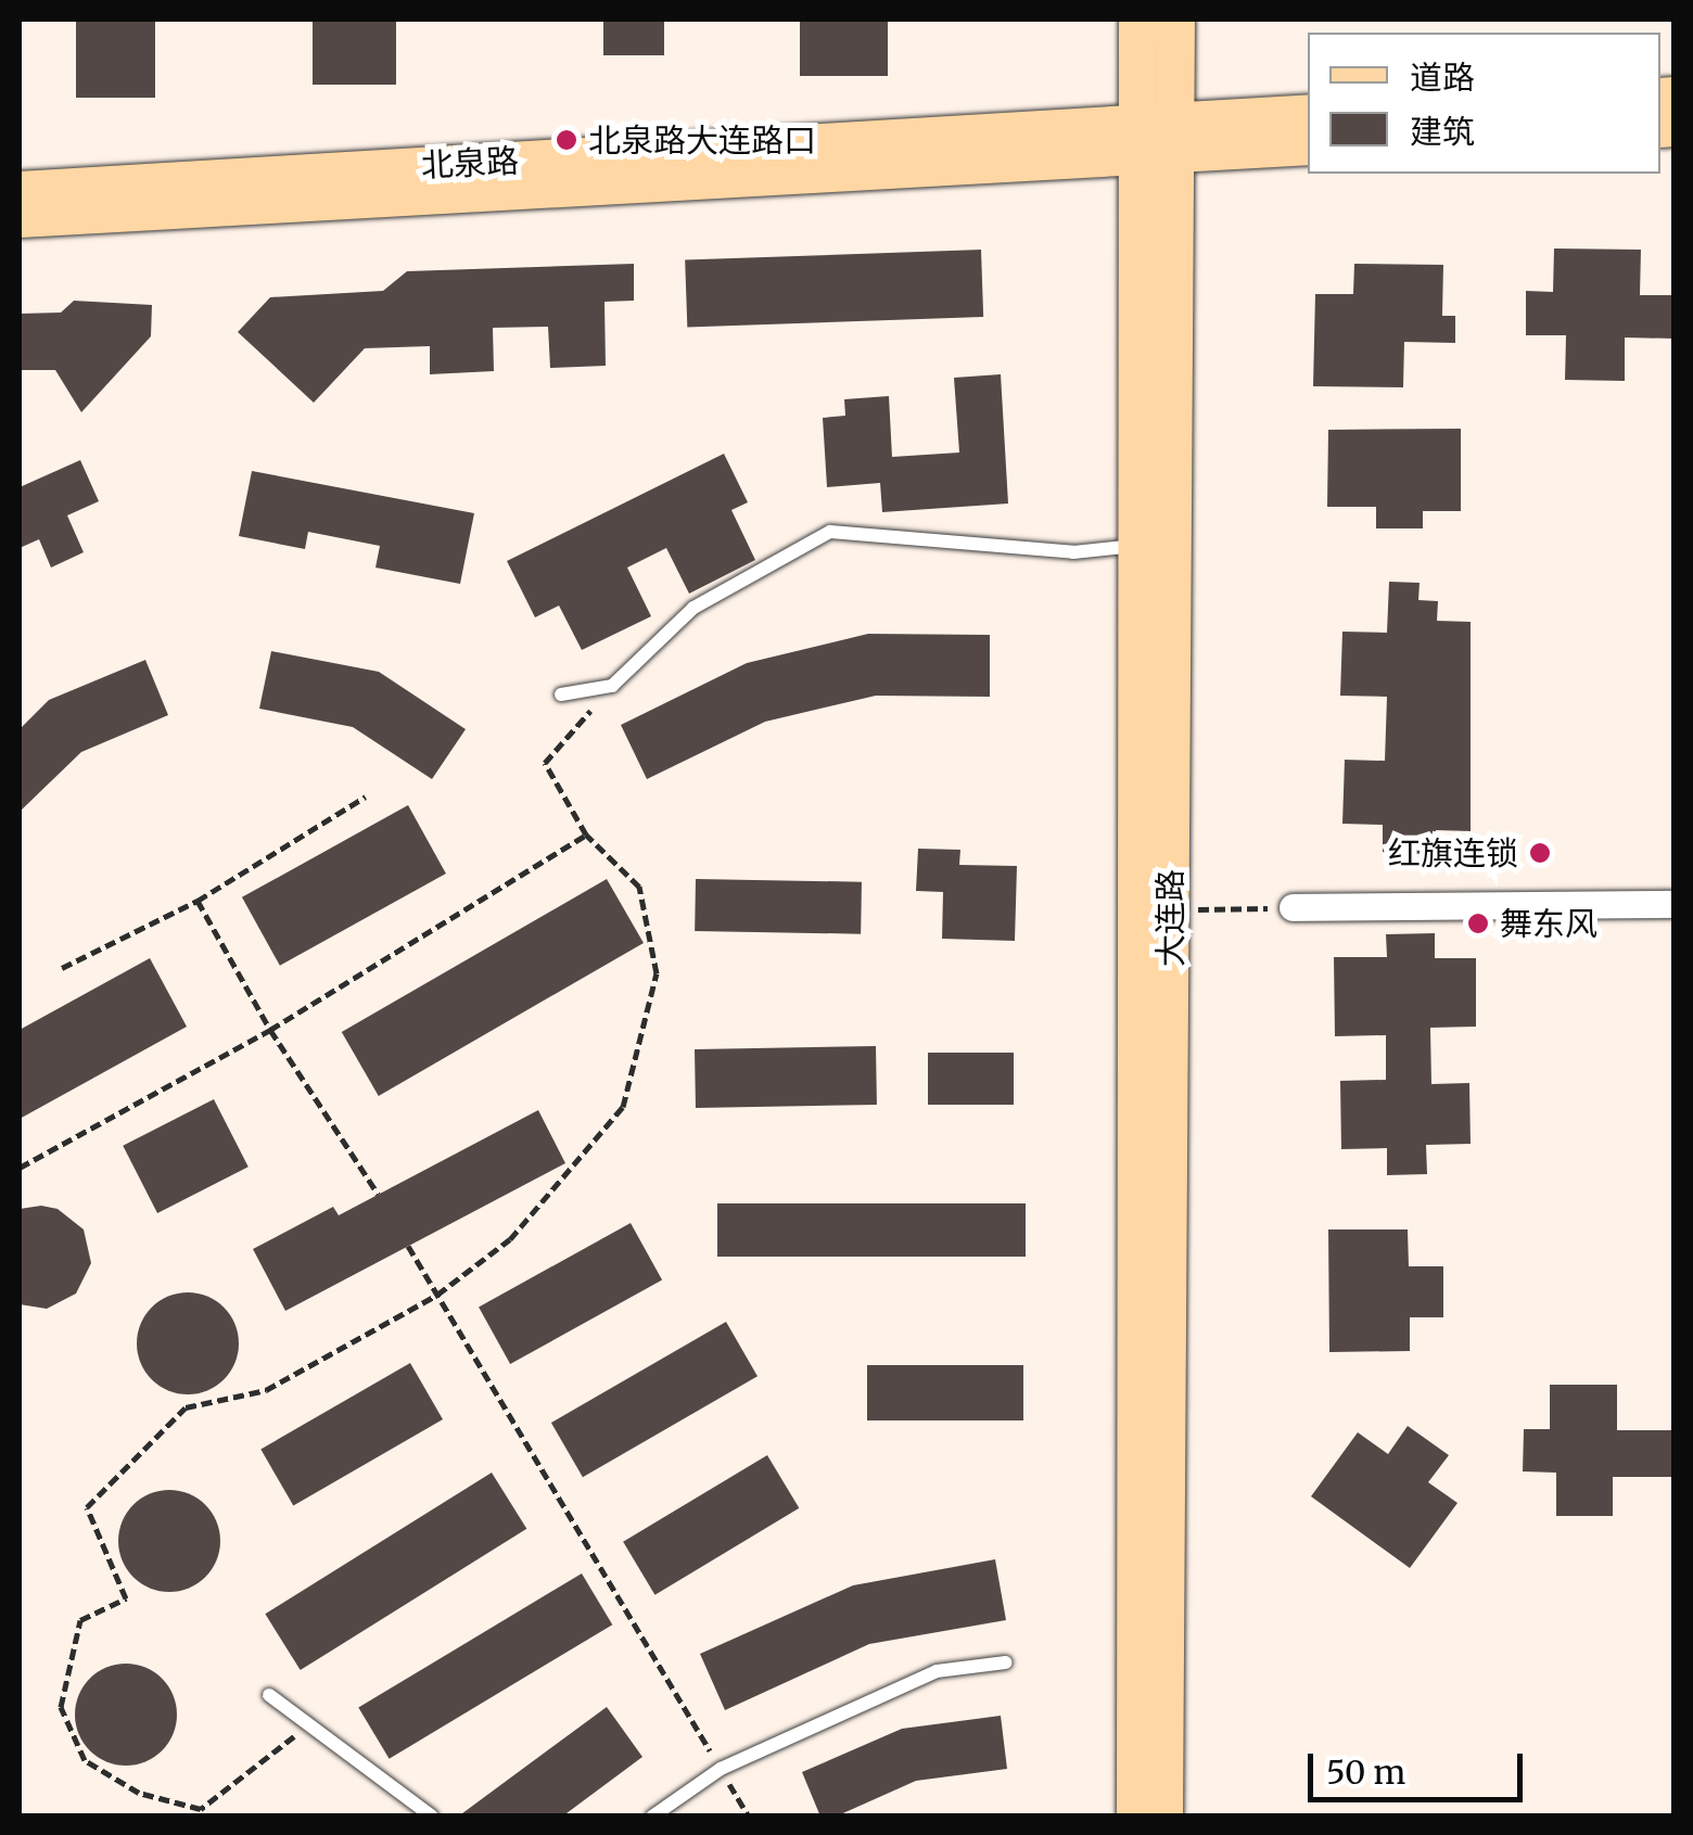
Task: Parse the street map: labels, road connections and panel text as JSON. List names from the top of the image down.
{
  "streets": {
    "street": ["北泉路", "大连路"]
  },
  "crossings": [
    ["北泉路", "大连路"]
  ],
  "places": ["北泉路大连路口", "红旗连锁", "舞东风"],
  "legend": ["道路", "建筑"],
  "scale_bar": "50 m"
}
